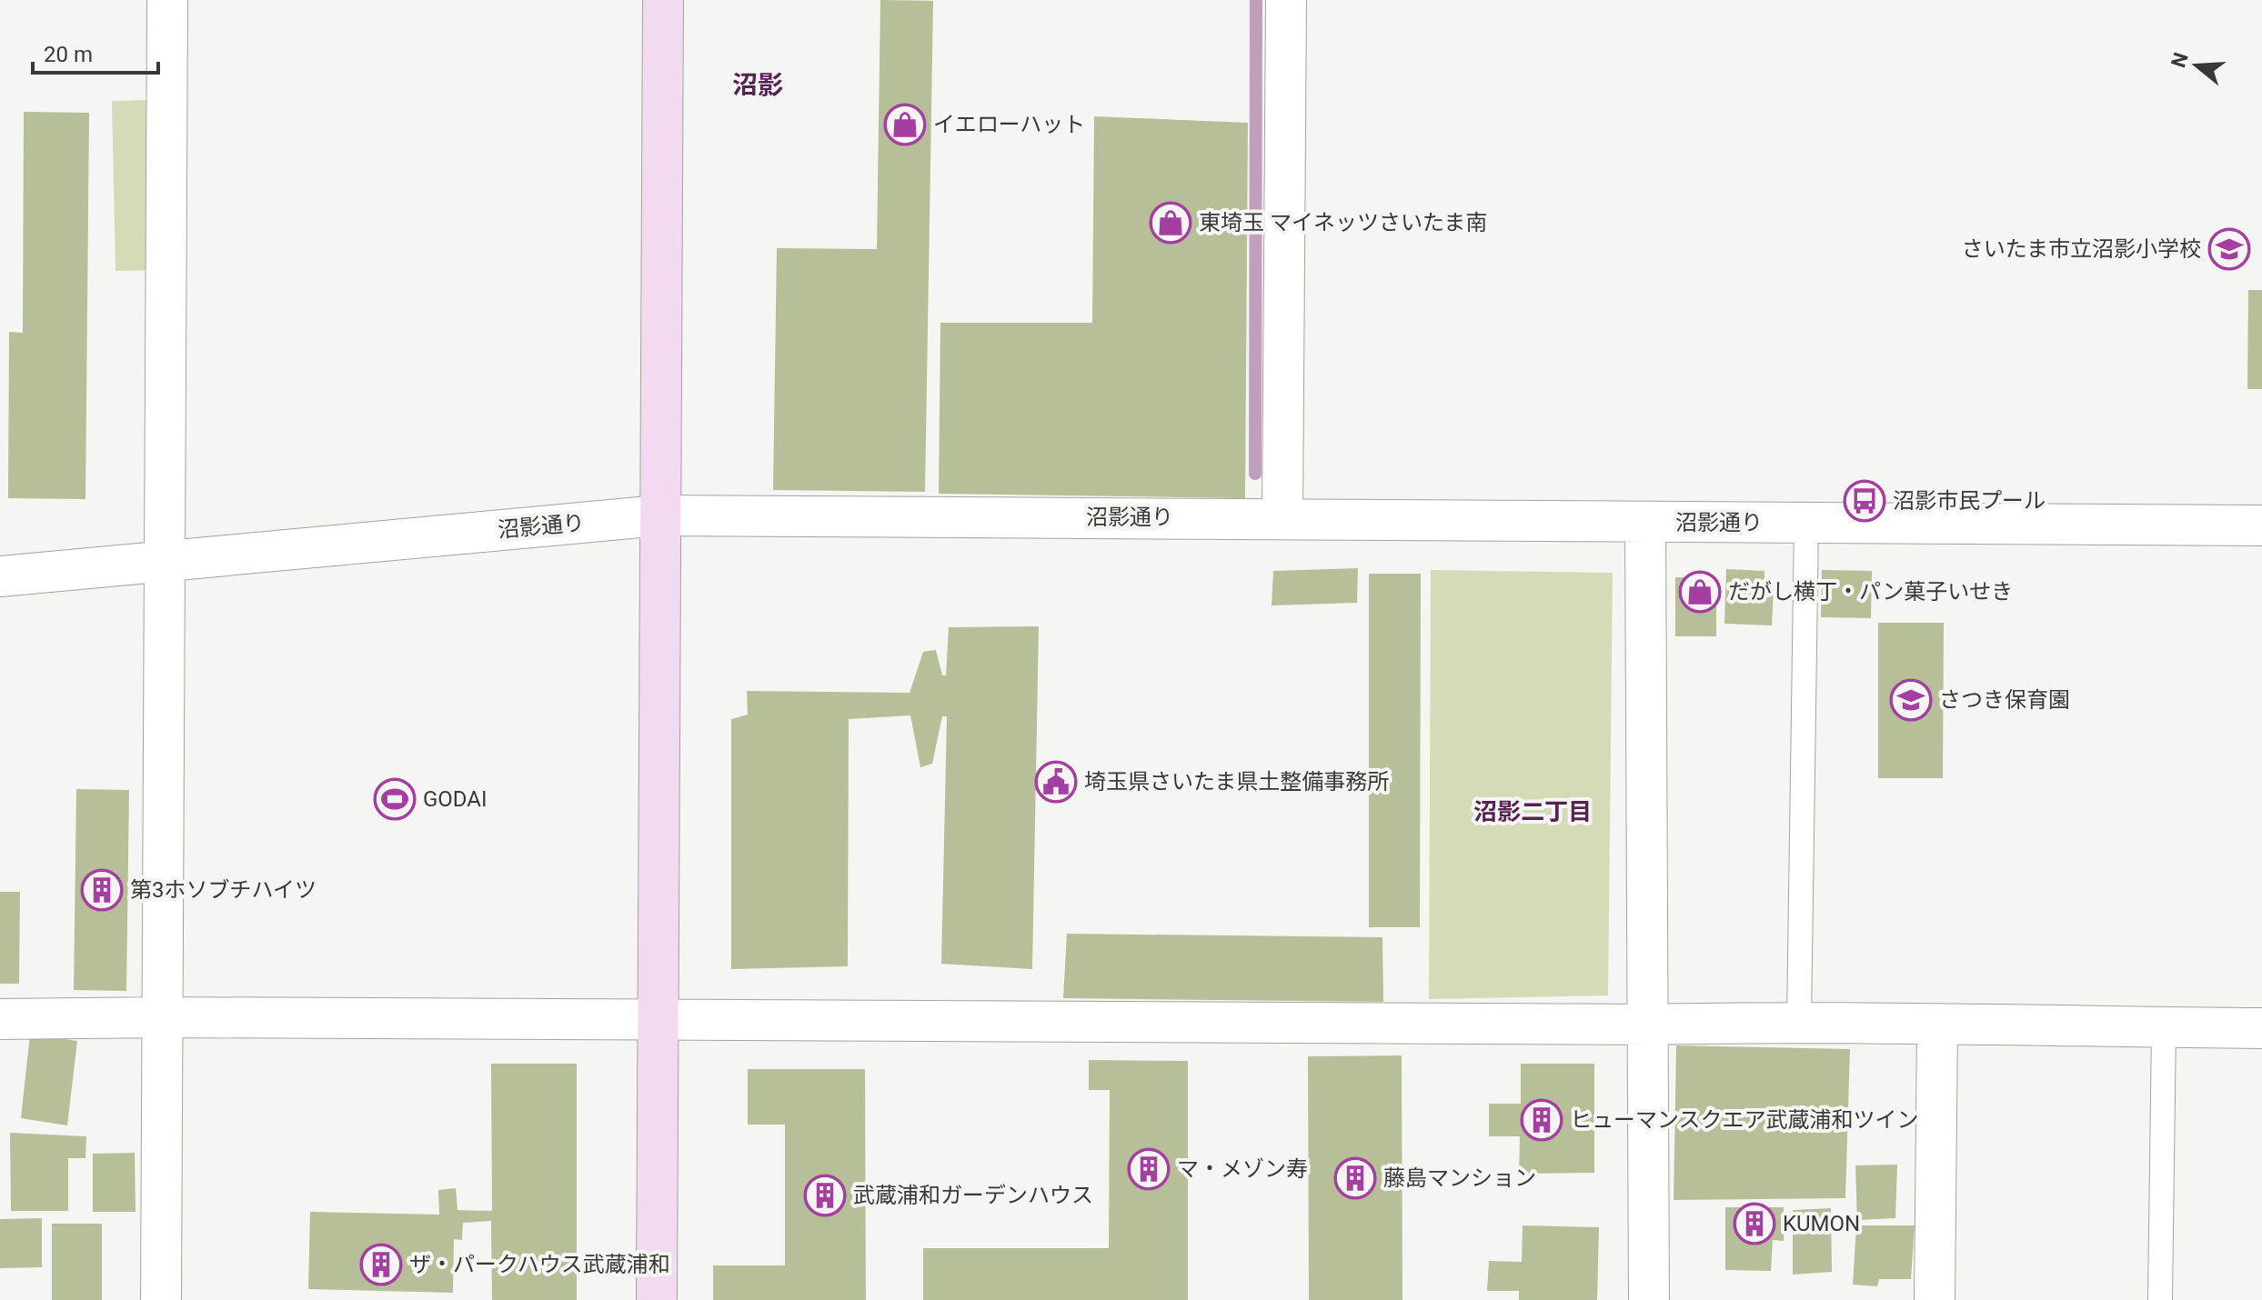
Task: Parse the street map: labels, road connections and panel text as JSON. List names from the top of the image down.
{
  "streets": {
    "street": ["沼影通り"]
  },
  "districts": ["沼影", "沼影二丁目"],
  "places": {
    "shop": ["イエローハット", "東埼玉 マイネッツさいたま南", "だがし横丁・パン菓子いせき"],
    "school or university": ["さいたま市立沼影小学校", "さつき保育園"],
    "bus stop": ["沼影市民プール"],
    "public building": ["埼玉県さいたま県土整備事務所"],
    "sports": ["GODAI"],
    "building": [
      "第3ホソブチハイツ",
      "ヒューマンスクエア武蔵浦和ツイン",
      "マ・メゾン寿",
      "藤島マンション",
      "武蔵浦和ガーデンハウス",
      "KUMON",
      "ザ・パークハウス武蔵浦和"
    ]
  },
  "scale_bar": "20 m",
  "north": "left"
}
